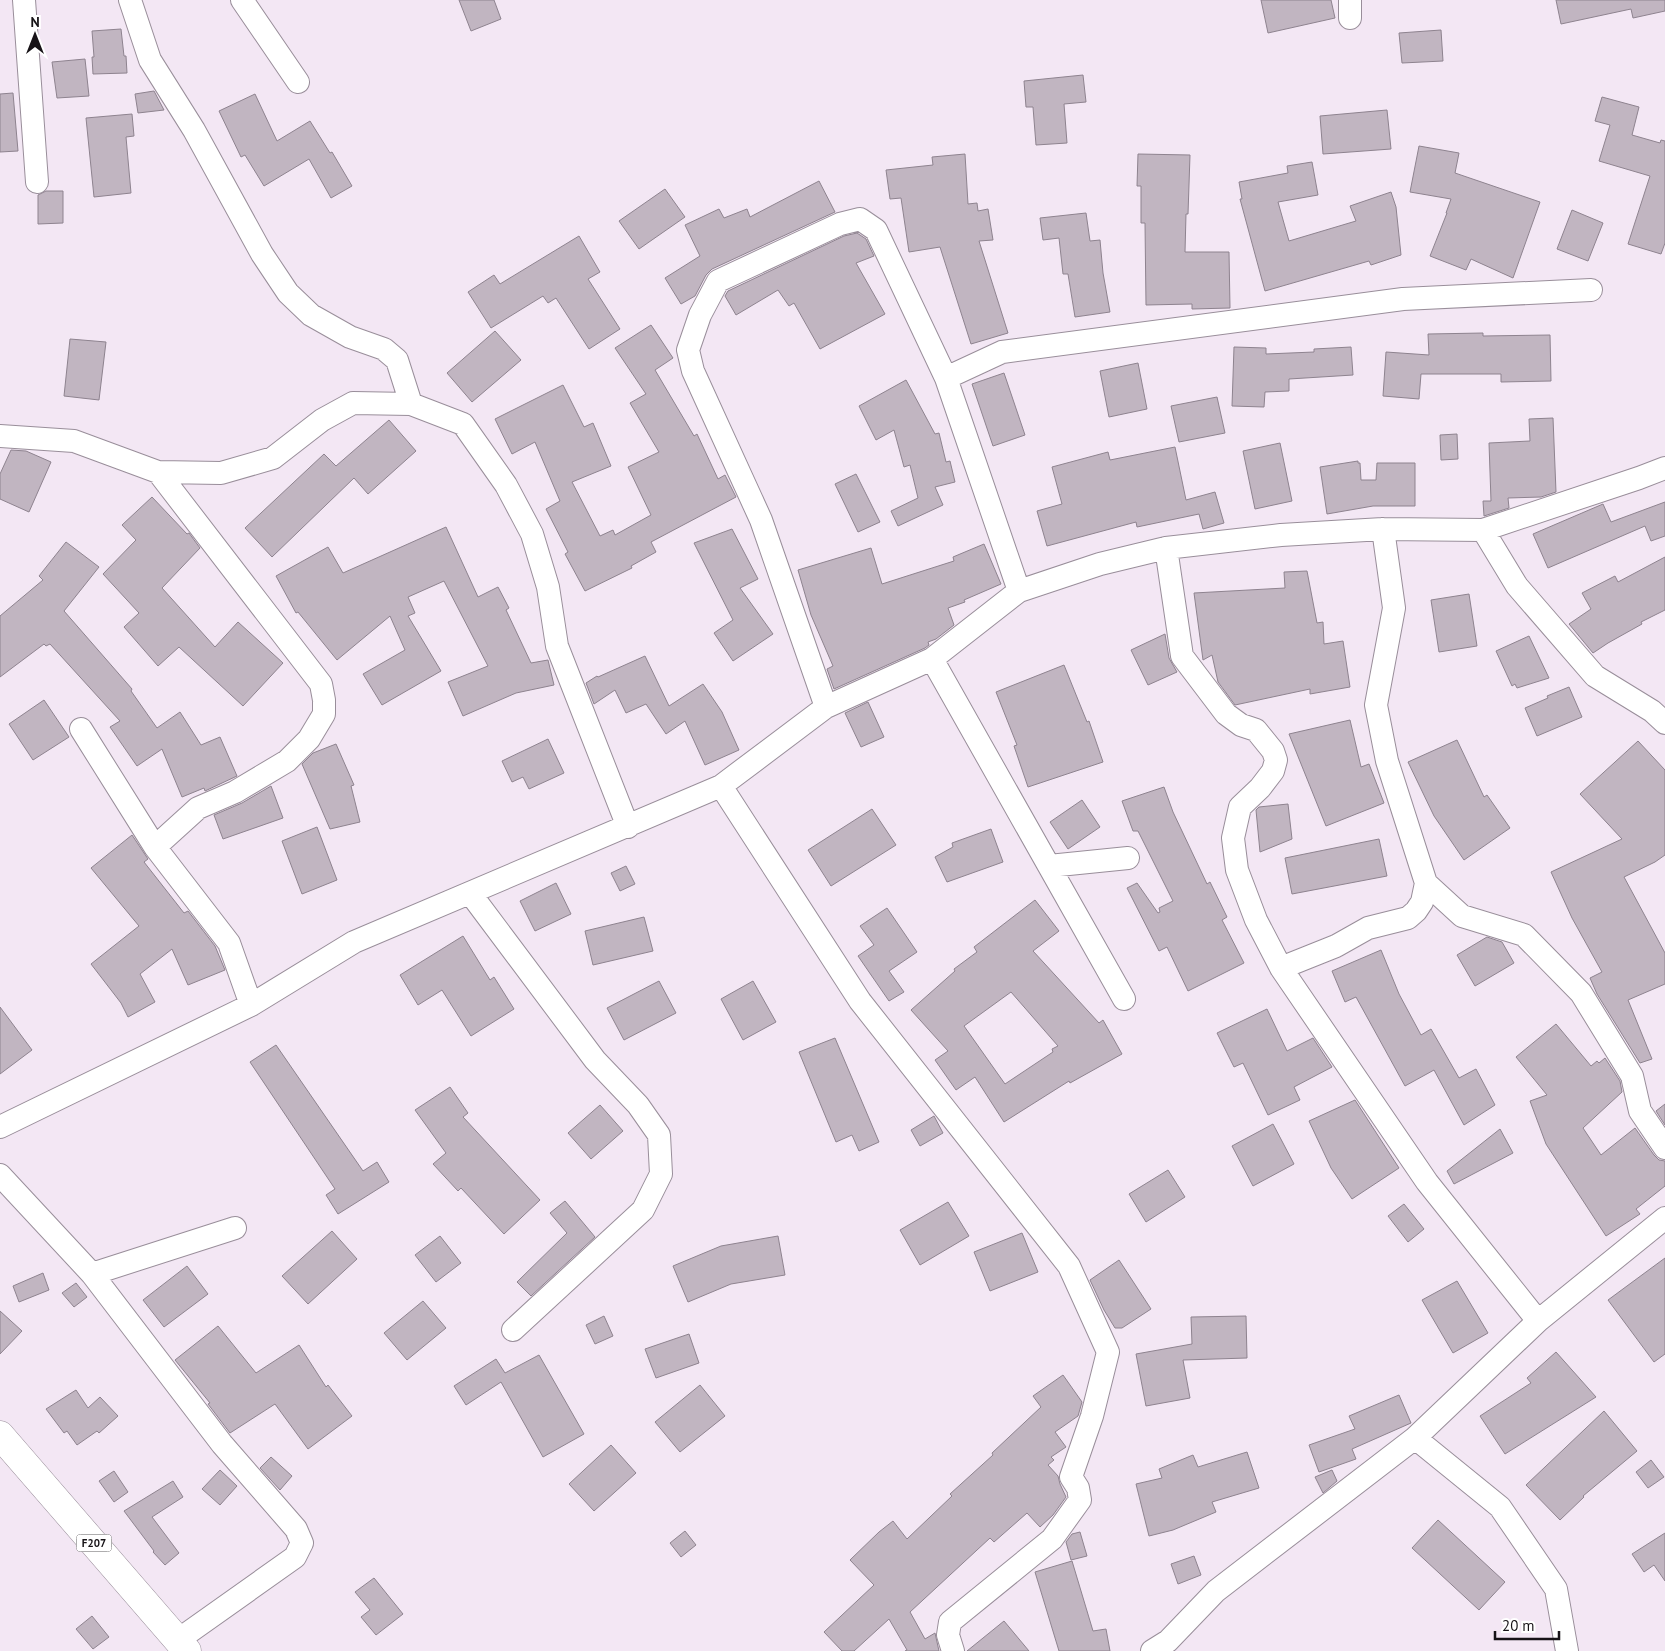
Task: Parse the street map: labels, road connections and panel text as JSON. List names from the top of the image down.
{
  "streets": {
    "main road": ["F207"]
  },
  "scale_bar": "20 m",
  "north": "top"
}
